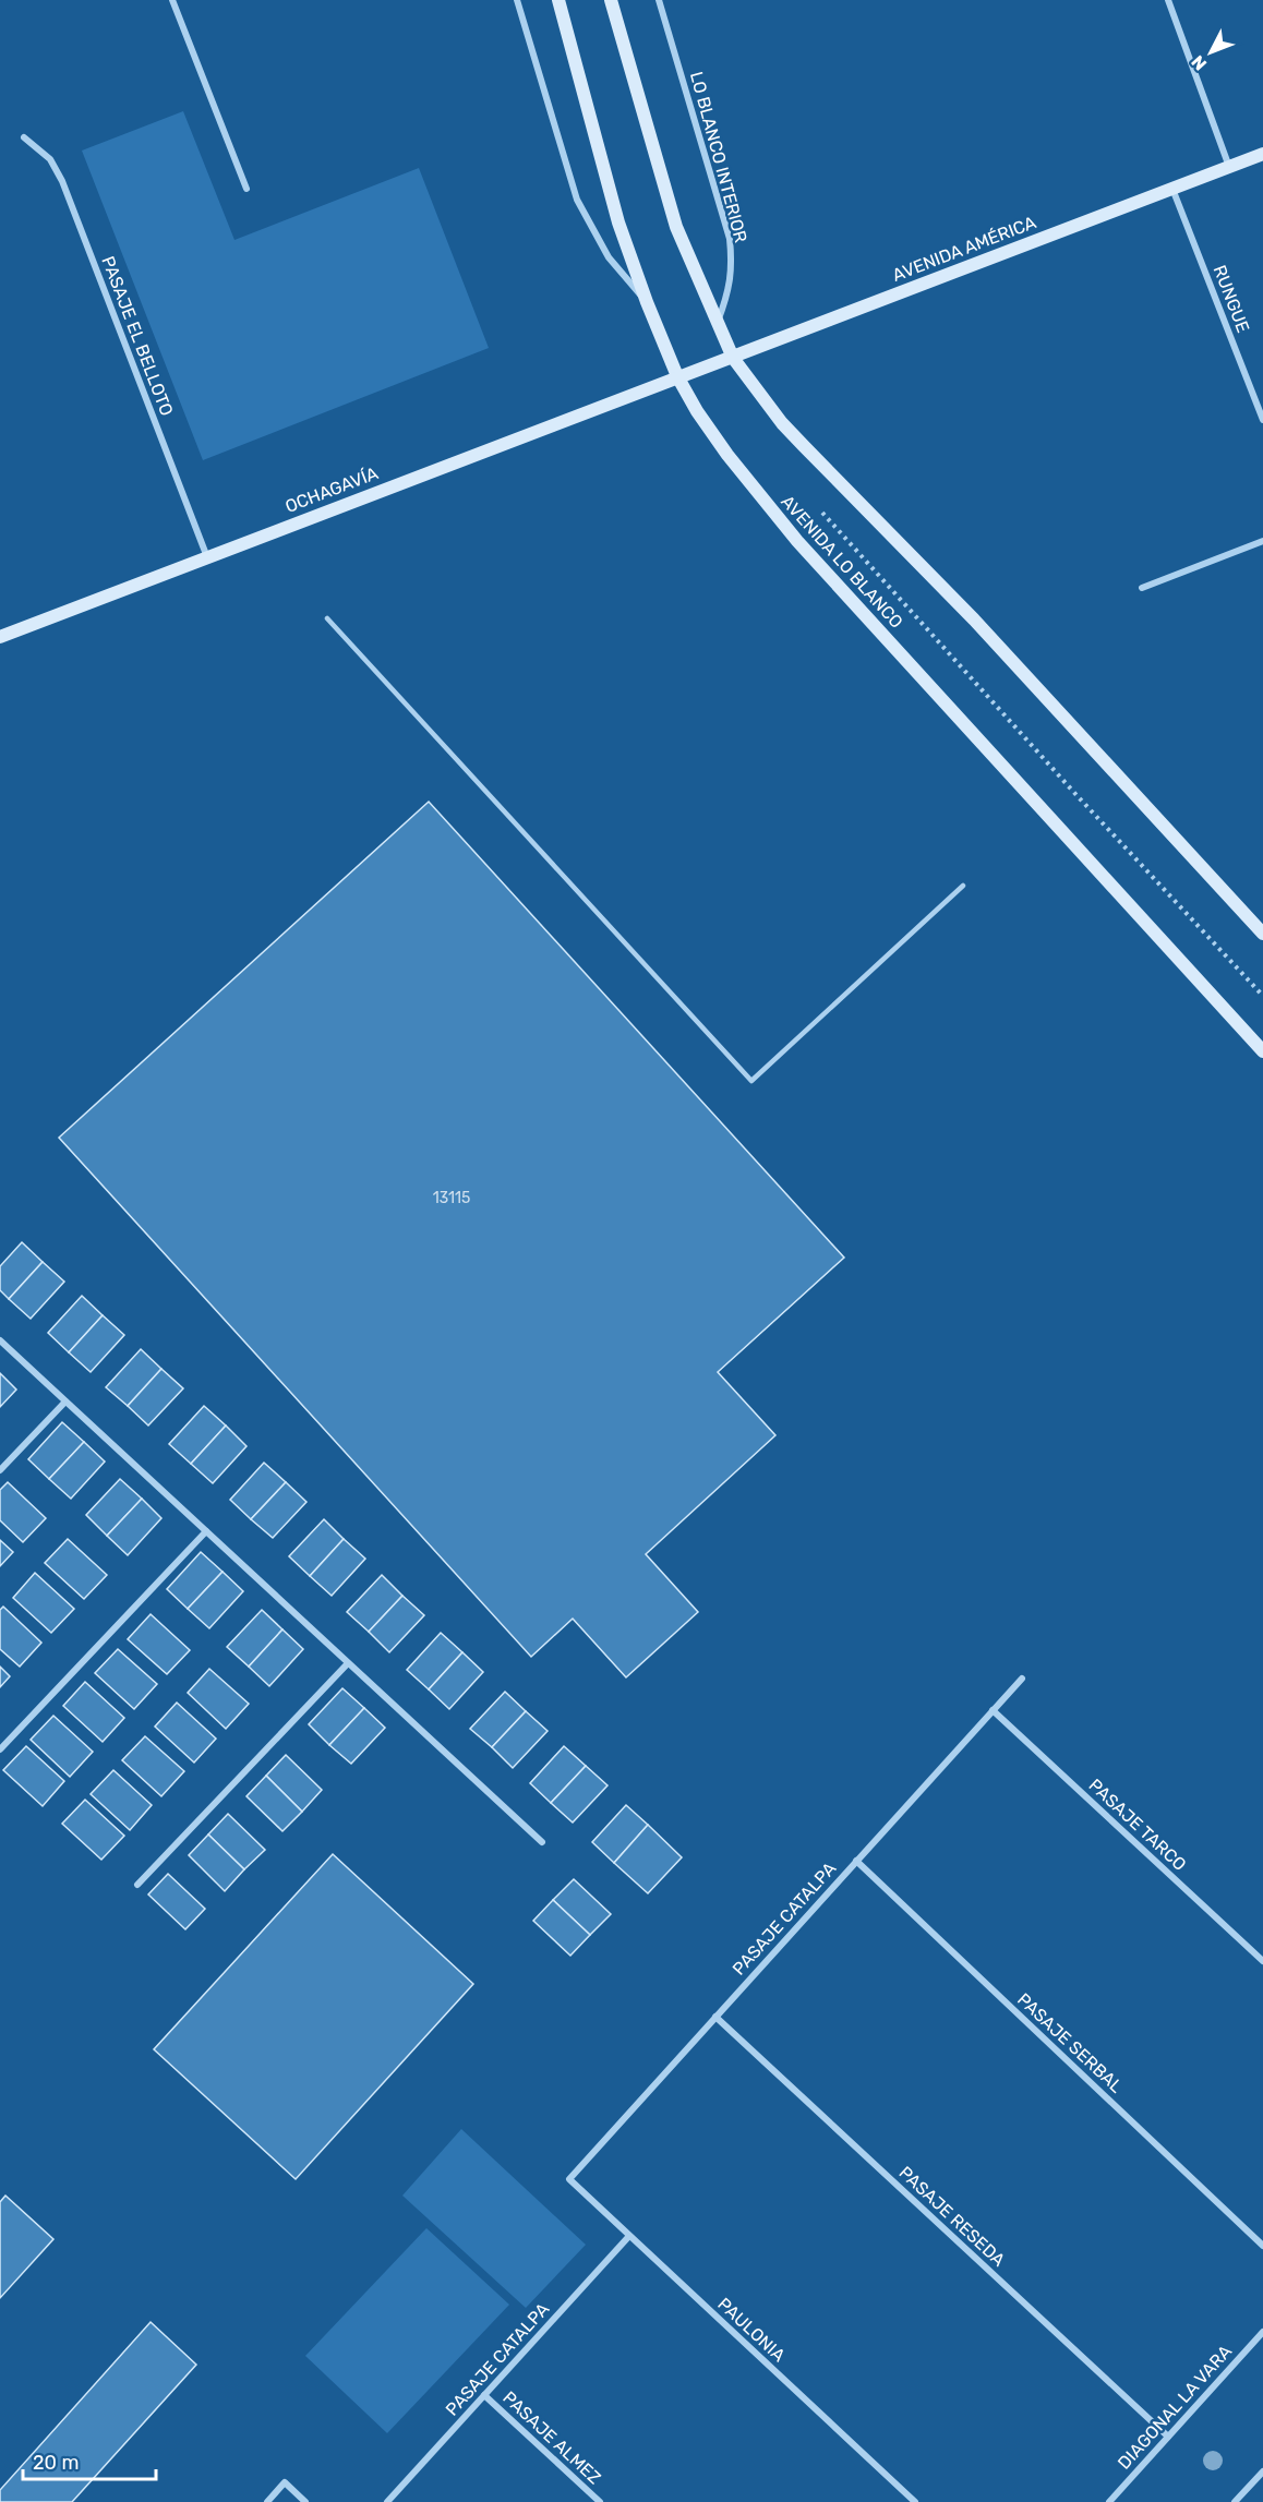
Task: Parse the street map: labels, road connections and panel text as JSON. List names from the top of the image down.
{
  "streets": {
    "main road": ["AVENIDA AMÉRICA", "OCHAGAVÍA", "AVENIDA LO BLANCO"],
    "street": [
      "LO BLANCO INTERIOR",
      "RUNGUE",
      "PASAJE EL BELLOTO",
      "PASAJE TARCO",
      "PASAJE CATALPA",
      "PASAJE SERBAL",
      "PASAJE RESEDA",
      "PAULONIA",
      "DIAGONAL LA VARA",
      "PASAJE ALMEZ"
    ]
  },
  "crossings": [
    ["AVENIDA AMÉRICA", "RUNGUE"],
    ["AVENIDA AMÉRICA", "OCHAGAVÍA"],
    ["AVENIDA AMÉRICA", "AVENIDA LO BLANCO"],
    ["PASAJE EL BELLOTO", "OCHAGAVÍA"],
    ["OCHAGAVÍA", "AVENIDA LO BLANCO"],
    ["PASAJE TARCO", "PASAJE CATALPA"],
    ["PASAJE CATALPA", "PASAJE SERBAL"],
    ["PASAJE CATALPA", "PASAJE RESEDA"],
    ["PASAJE CATALPA", "PAULONIA"],
    ["PASAJE CATALPA", "PASAJE ALMEZ"],
    ["PASAJE RESEDA", "DIAGONAL LA VARA"]
  ],
  "house_numbers": ["13115"],
  "scale_bar": "20 m",
  "north": "bottom left"
}
